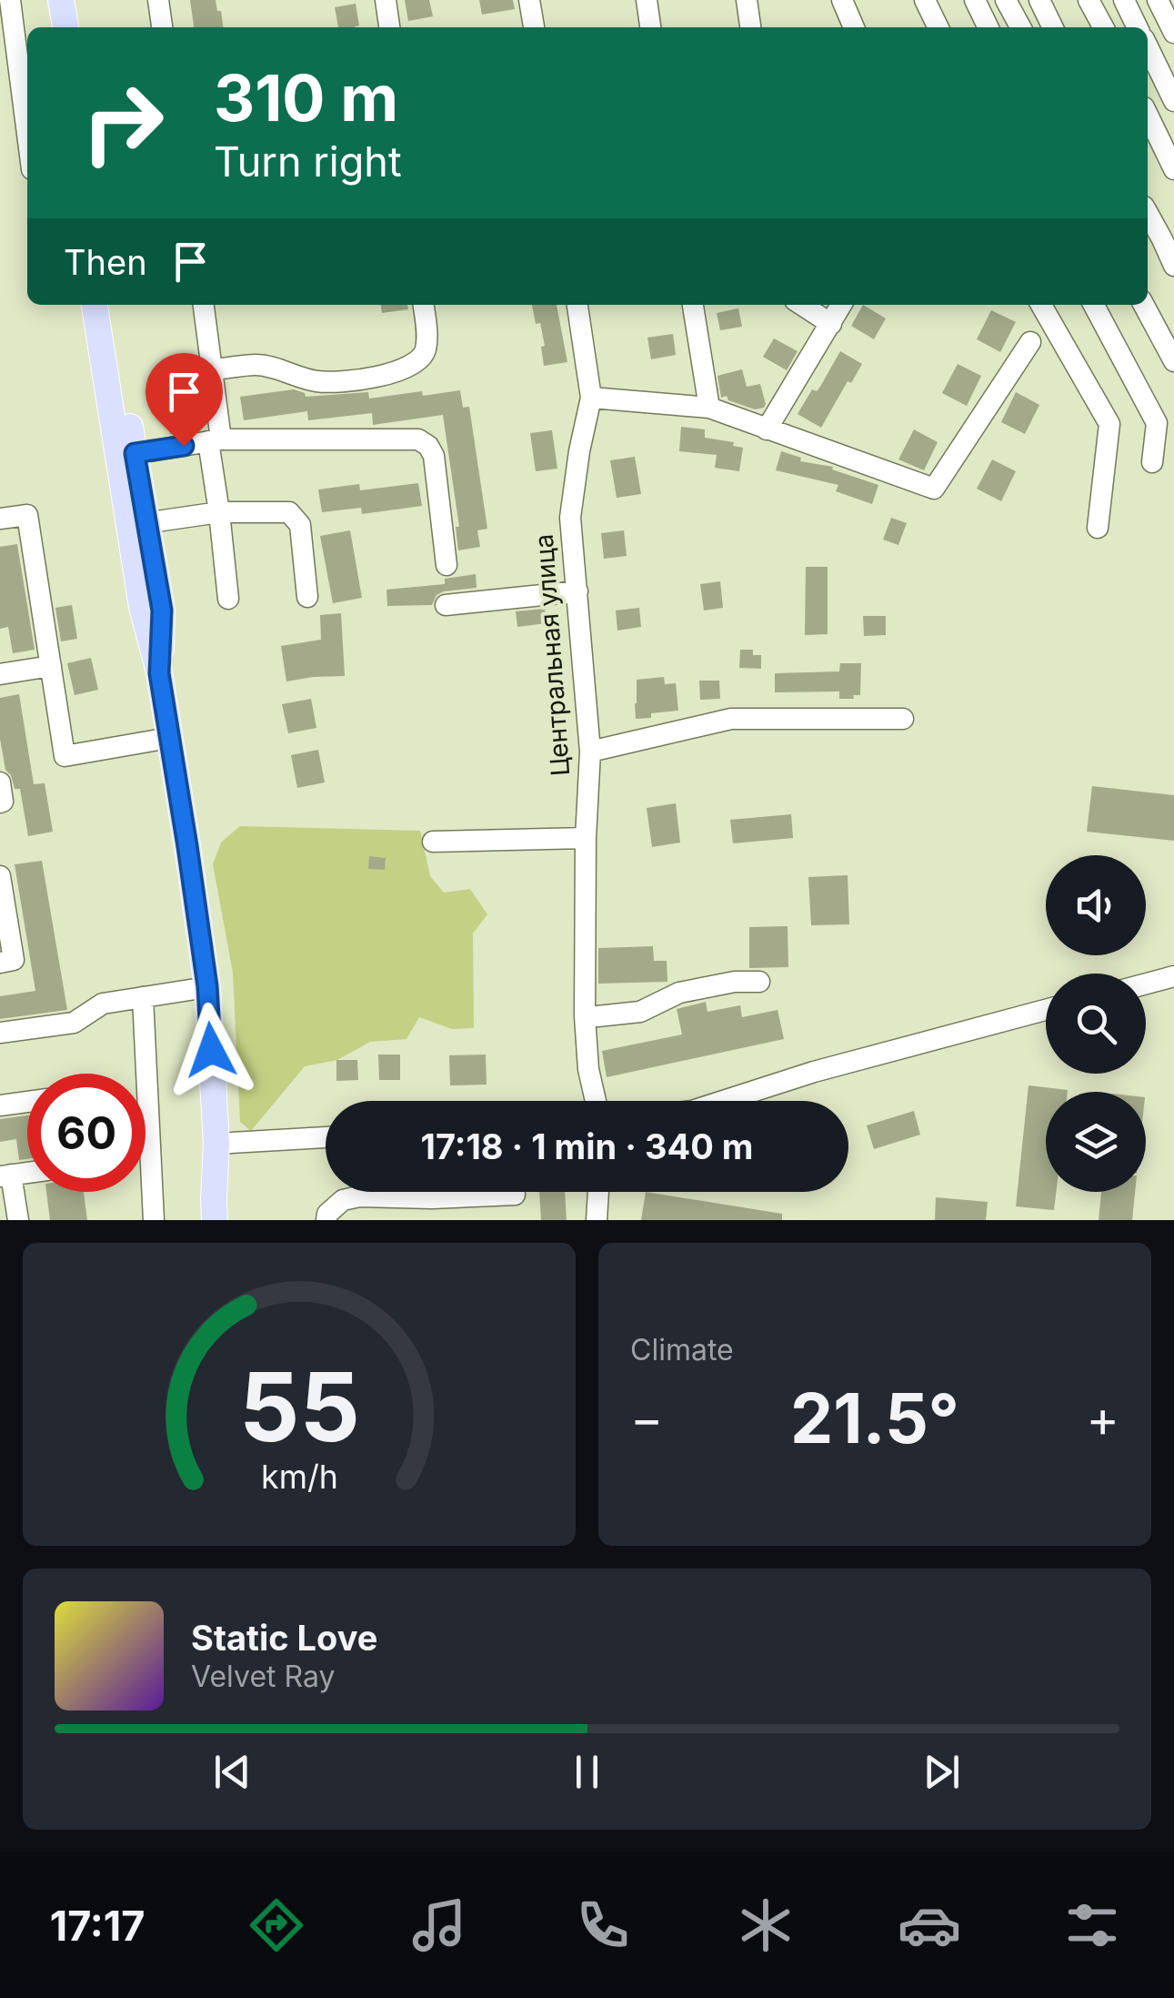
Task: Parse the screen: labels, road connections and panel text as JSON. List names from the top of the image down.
{
  "streets": {
    "street": ["Центральная улица"]
  },
  "page": {
    "turn": ["310 m", "Turn right"],
    "then": "Then",
    "limit": "60",
    "trip": "17:18 · 1 min · 340 m",
    "tile": "Climate",
    "heat": ["−", "21.5°", "+"],
    "song": ["Static Love", "Velvet Ray"],
    "tabs": "17:17",
    "gauge": ["55", "km/h"]
  }
}
